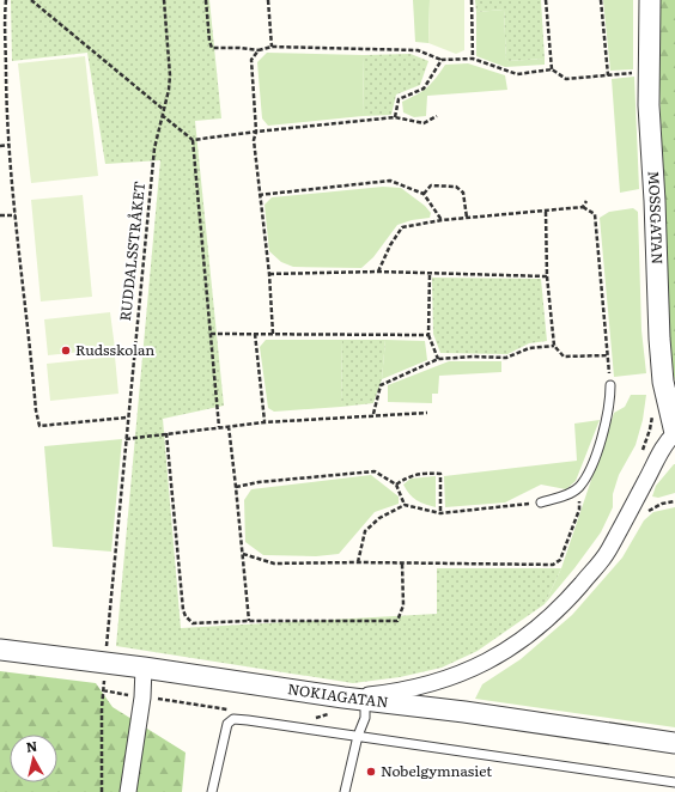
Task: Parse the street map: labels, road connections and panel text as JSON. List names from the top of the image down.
{
  "streets": {
    "street": ["MOSSGATAN", "NOKIAGATAN"],
    "path": ["RUDDALSSTRÅKET"]
  },
  "crossings": [
    ["RUDDALSSTRÅKET", "NOKIAGATAN"]
  ],
  "places": ["Rudsskolan", "Nobelgymnasiet"],
  "north": "top"
}
